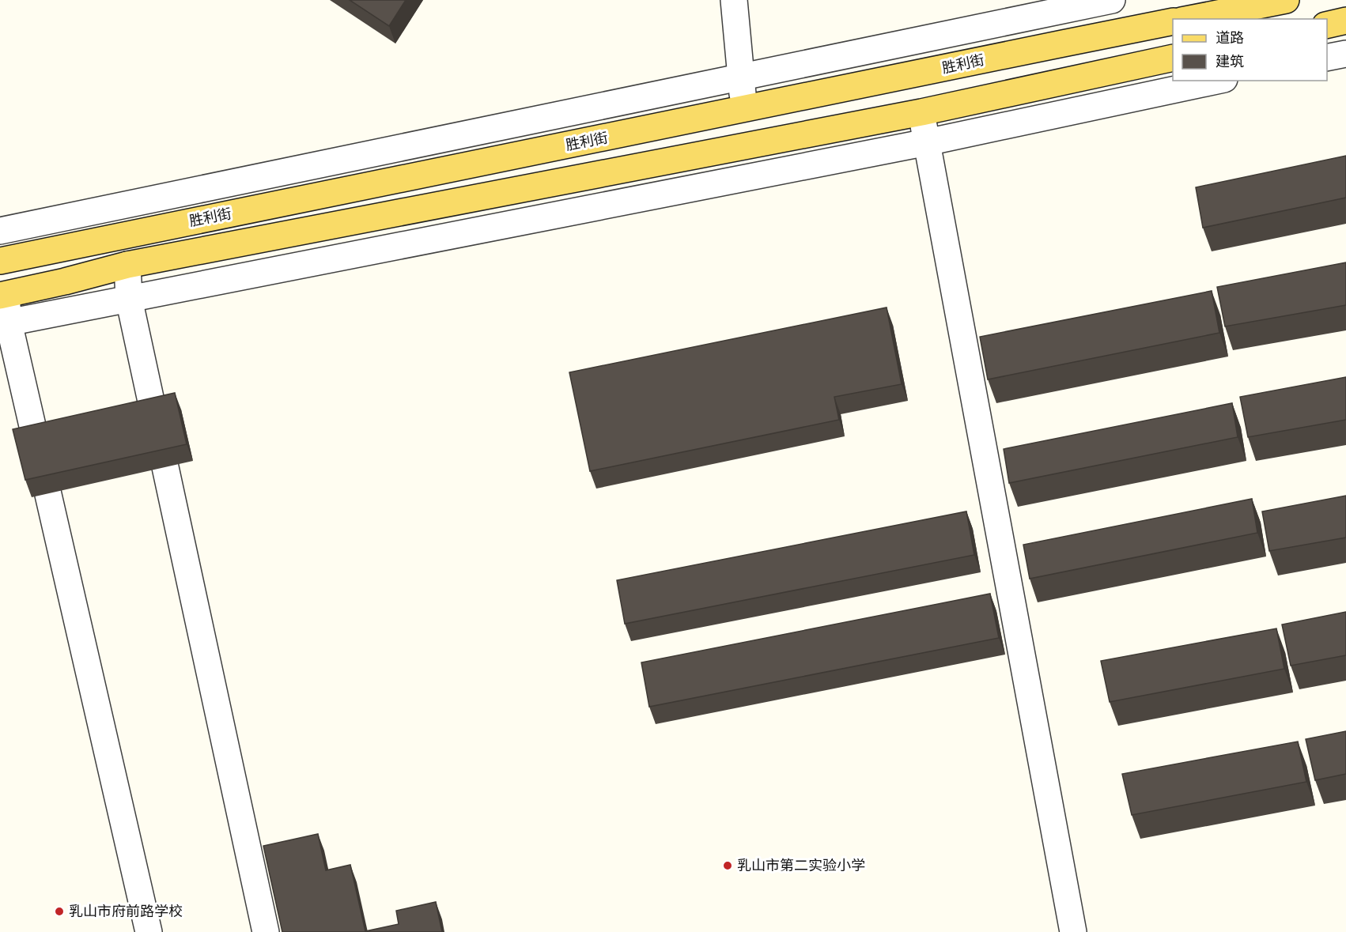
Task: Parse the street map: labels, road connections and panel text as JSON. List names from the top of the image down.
{
  "streets": {
    "main road": ["胜利街"]
  },
  "places": ["乳山市第二实验小学", "乳山市府前路学校"],
  "legend": ["道路", "建筑"]
}
